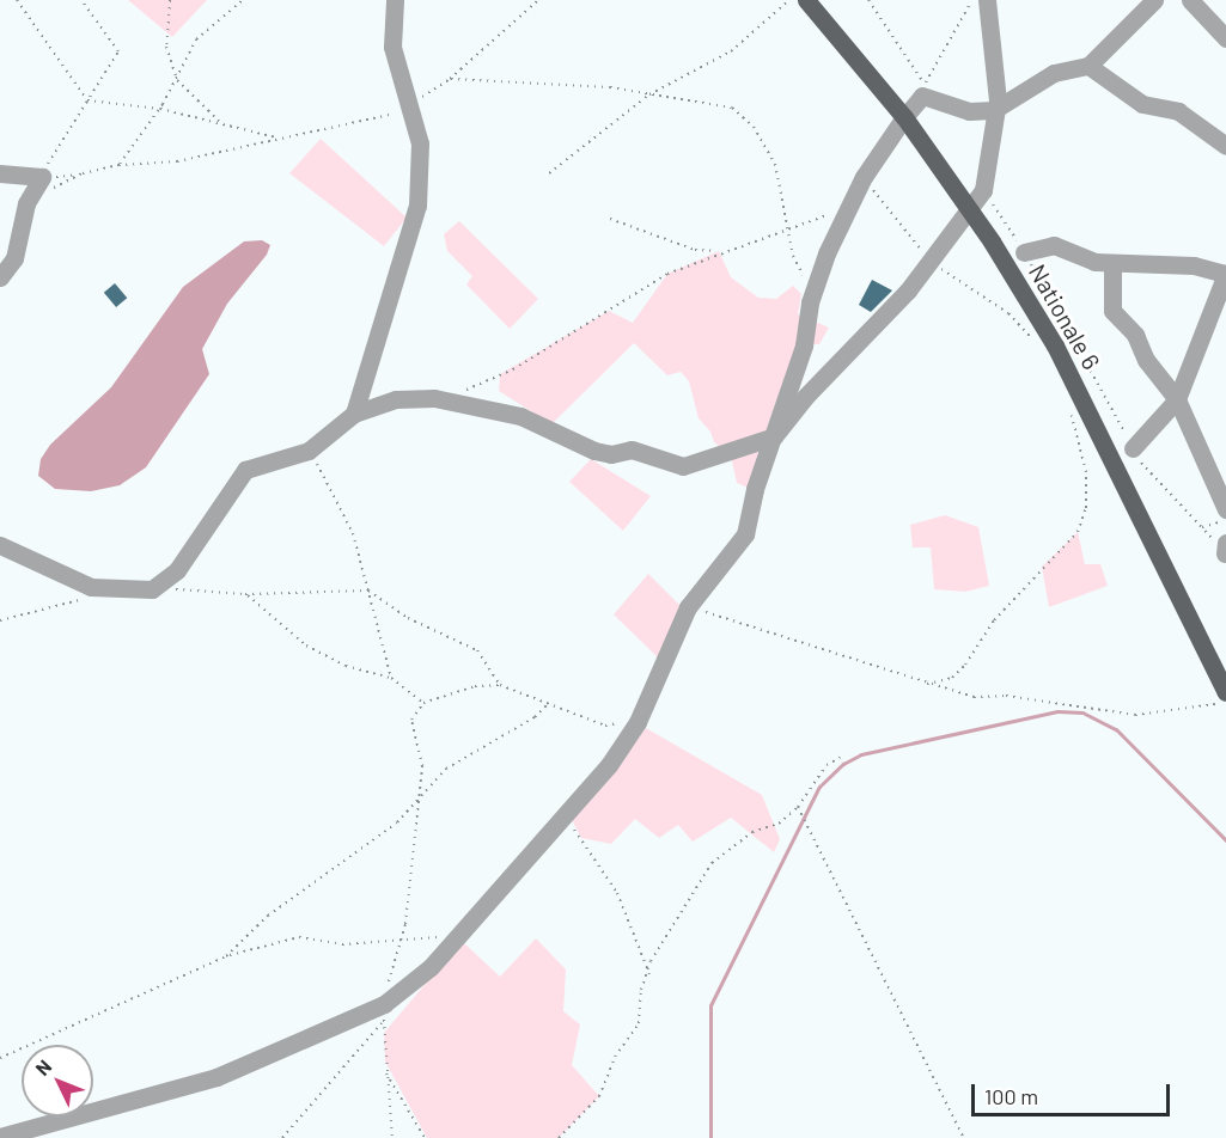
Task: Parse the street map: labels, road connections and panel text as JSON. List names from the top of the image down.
{
  "streets": {
    "main road": ["Nationale 6"]
  },
  "scale_bar": "100 m",
  "north": "top left"
}
